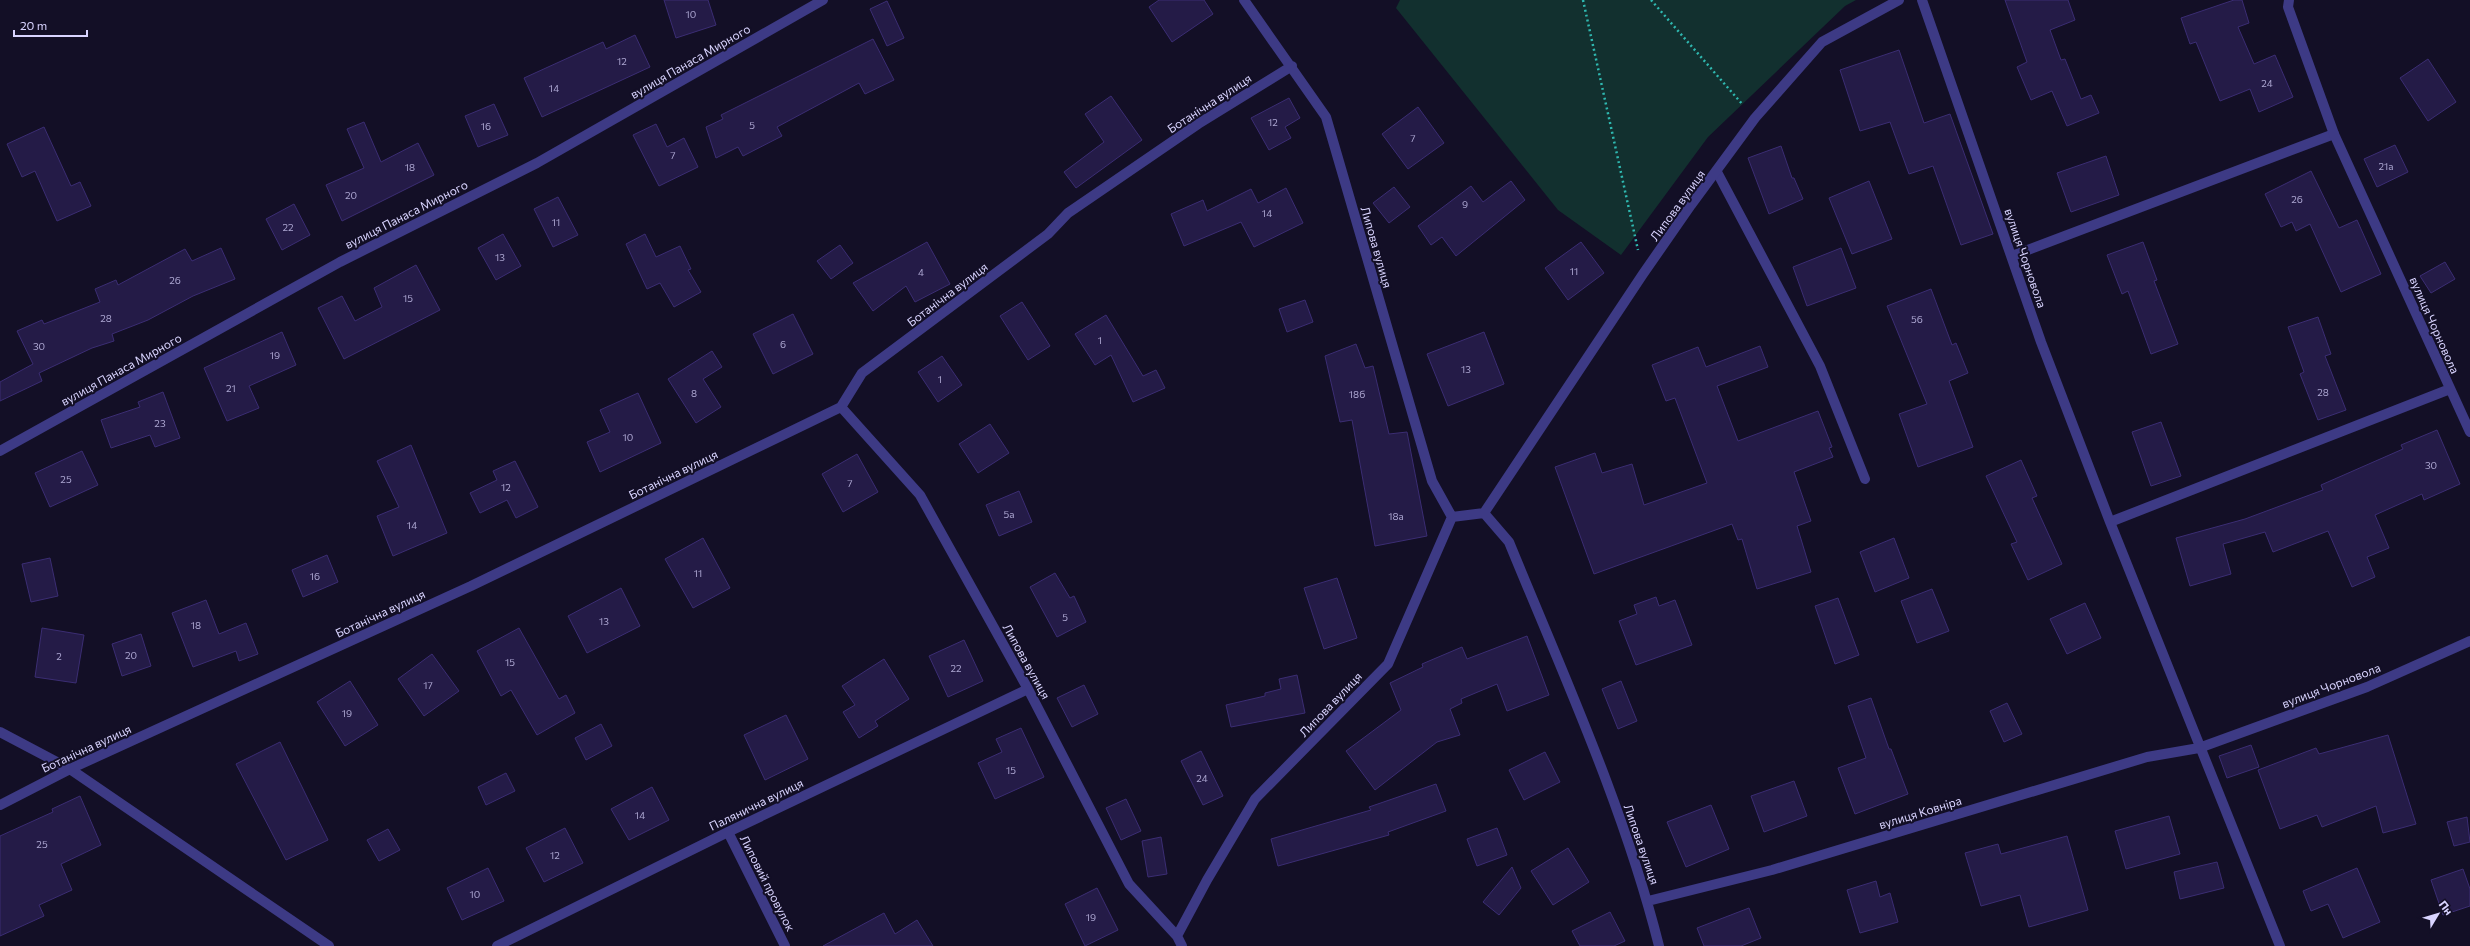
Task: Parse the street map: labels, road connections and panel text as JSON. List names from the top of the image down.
{
  "streets": {
    "street": [
      "вулиця Панаса Мирного",
      "Ботанічна вулиця",
      "Липова вулиця",
      "вулиця Чорновола",
      "Палянична вулиця",
      "вулиця Ковніра",
      "Липовий провулок"
    ]
  },
  "crossings": [
    ["Ботанічна вулиця", "Липова вулиця"],
    ["Липова вулиця", "Палянична вулиця"],
    ["Липова вулиця", "вулиця Ковніра"],
    ["вулиця Чорновола", "вулиця Ковніра"],
    ["Палянична вулиця", "Липовий провулок"]
  ],
  "house_numbers": [
    "10",
    "12",
    "24",
    "14",
    "12",
    "5",
    "16",
    "7",
    "7",
    "21а",
    "18",
    "20",
    "26",
    "9",
    "14",
    "11",
    "22",
    "13",
    "11",
    "4",
    "26",
    "15",
    "28",
    "56",
    "1",
    "6",
    "30",
    "19",
    "13",
    "1",
    "21",
    "28",
    "8",
    "18б",
    "23",
    "10",
    "30",
    "25",
    "7",
    "12",
    "5а",
    "18а",
    "14",
    "11",
    "16",
    "5",
    "13",
    "18",
    "20",
    "2",
    "15",
    "22",
    "17",
    "19",
    "15",
    "24",
    "14",
    "25",
    "12",
    "10",
    "19"
  ],
  "scale_bar": "20 m",
  "north": "top right"
}
